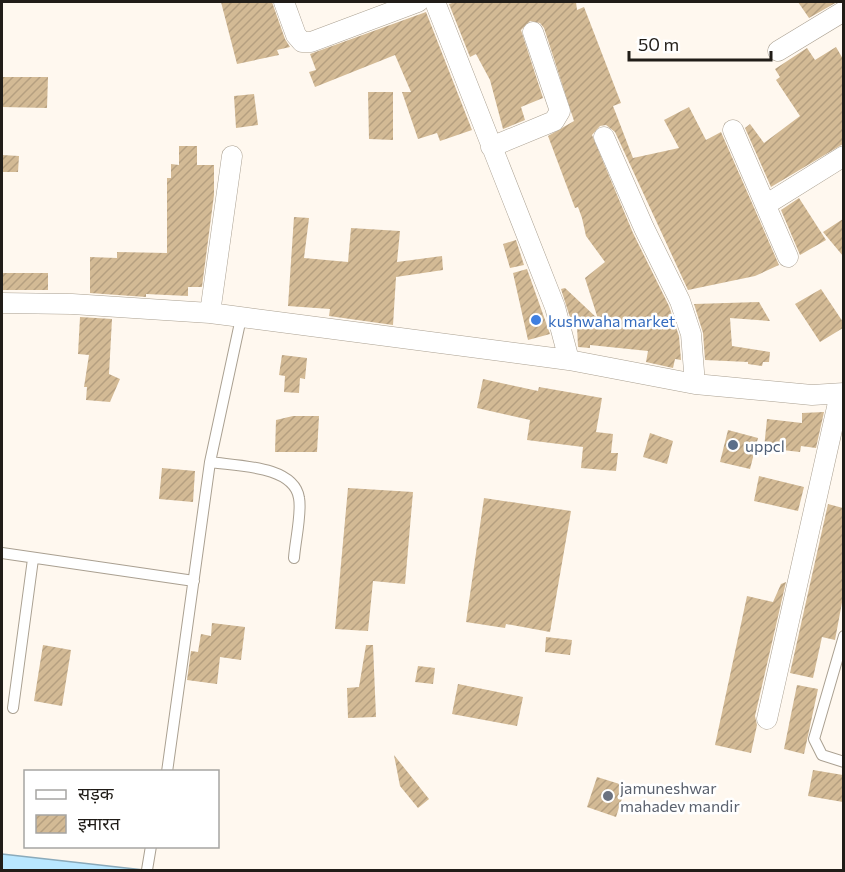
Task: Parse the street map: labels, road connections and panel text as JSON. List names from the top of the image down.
{
  "places": ["kushwaha market", "uppcl", "jamuneshwar mahadev mandir"],
  "legend": ["सड़क", "इमारत"],
  "scale_bar": "50 m"
}
